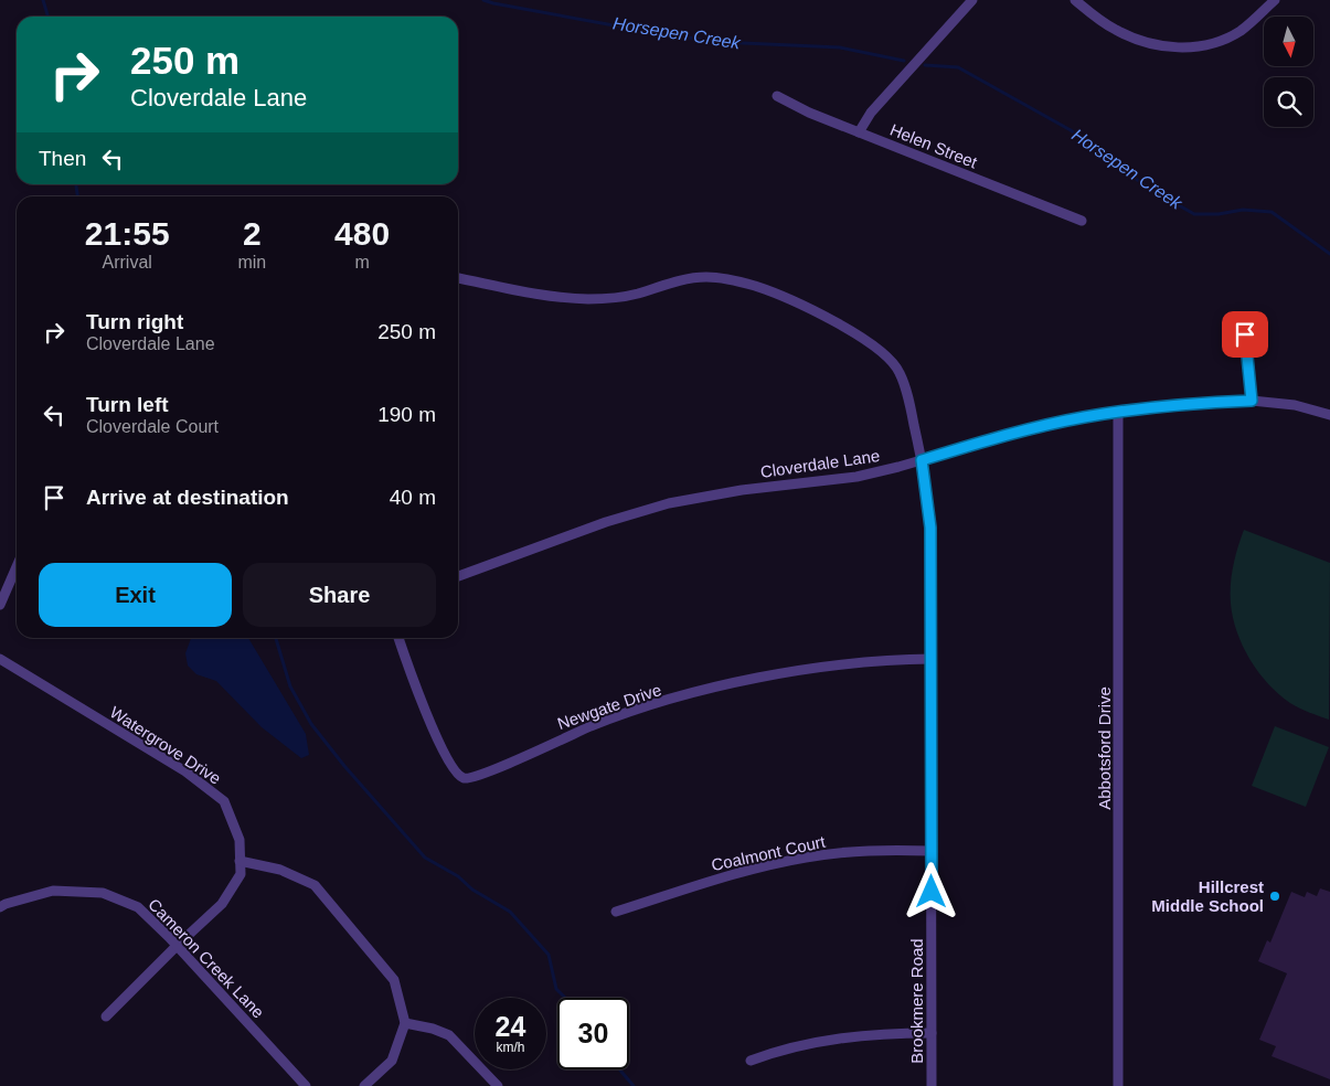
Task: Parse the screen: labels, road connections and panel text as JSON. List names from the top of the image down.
{
  "streets": {
    "street": [
      "Helen Street",
      "Cloverdale Lane",
      "Newgate Drive",
      "Watergrove Drive",
      "Abbotsford Drive",
      "Coalmont Court",
      "Cameron Creek Lane",
      "Brookmere Road"
    ]
  },
  "crossings": [
    ["Cloverdale Lane", "Abbotsford Drive"],
    ["Cloverdale Lane", "Brookmere Road"],
    ["Newgate Drive", "Brookmere Road"],
    ["Watergrove Drive", "Cameron Creek Lane"],
    ["Coalmont Court", "Brookmere Road"]
  ],
  "water": ["Horsepen Creek"],
  "places": ["Hillcrest Middle School"],
  "north": "bottom",
  "page": {
    "turn": ["250 m", "Cloverdale Lane"],
    "then": "Then",
    "eta": [
      "21:55",
      "Arrival",
      "2",
      "min",
      "480",
      "m"
    ],
    "list": [
      {
        "name": "Turn right",
        "note": "Cloverdale Lane",
        "value": "250 m"
      },
      {
        "name": "Turn left",
        "note": "Cloverdale Court",
        "value": "190 m"
      },
      {
        "name": "Arrive at destination",
        "value": "40 m"
      }
    ],
    "buttons": ["Exit", "Share"],
    "speed": "24 km/h",
    "limit": "30"
  }
}
